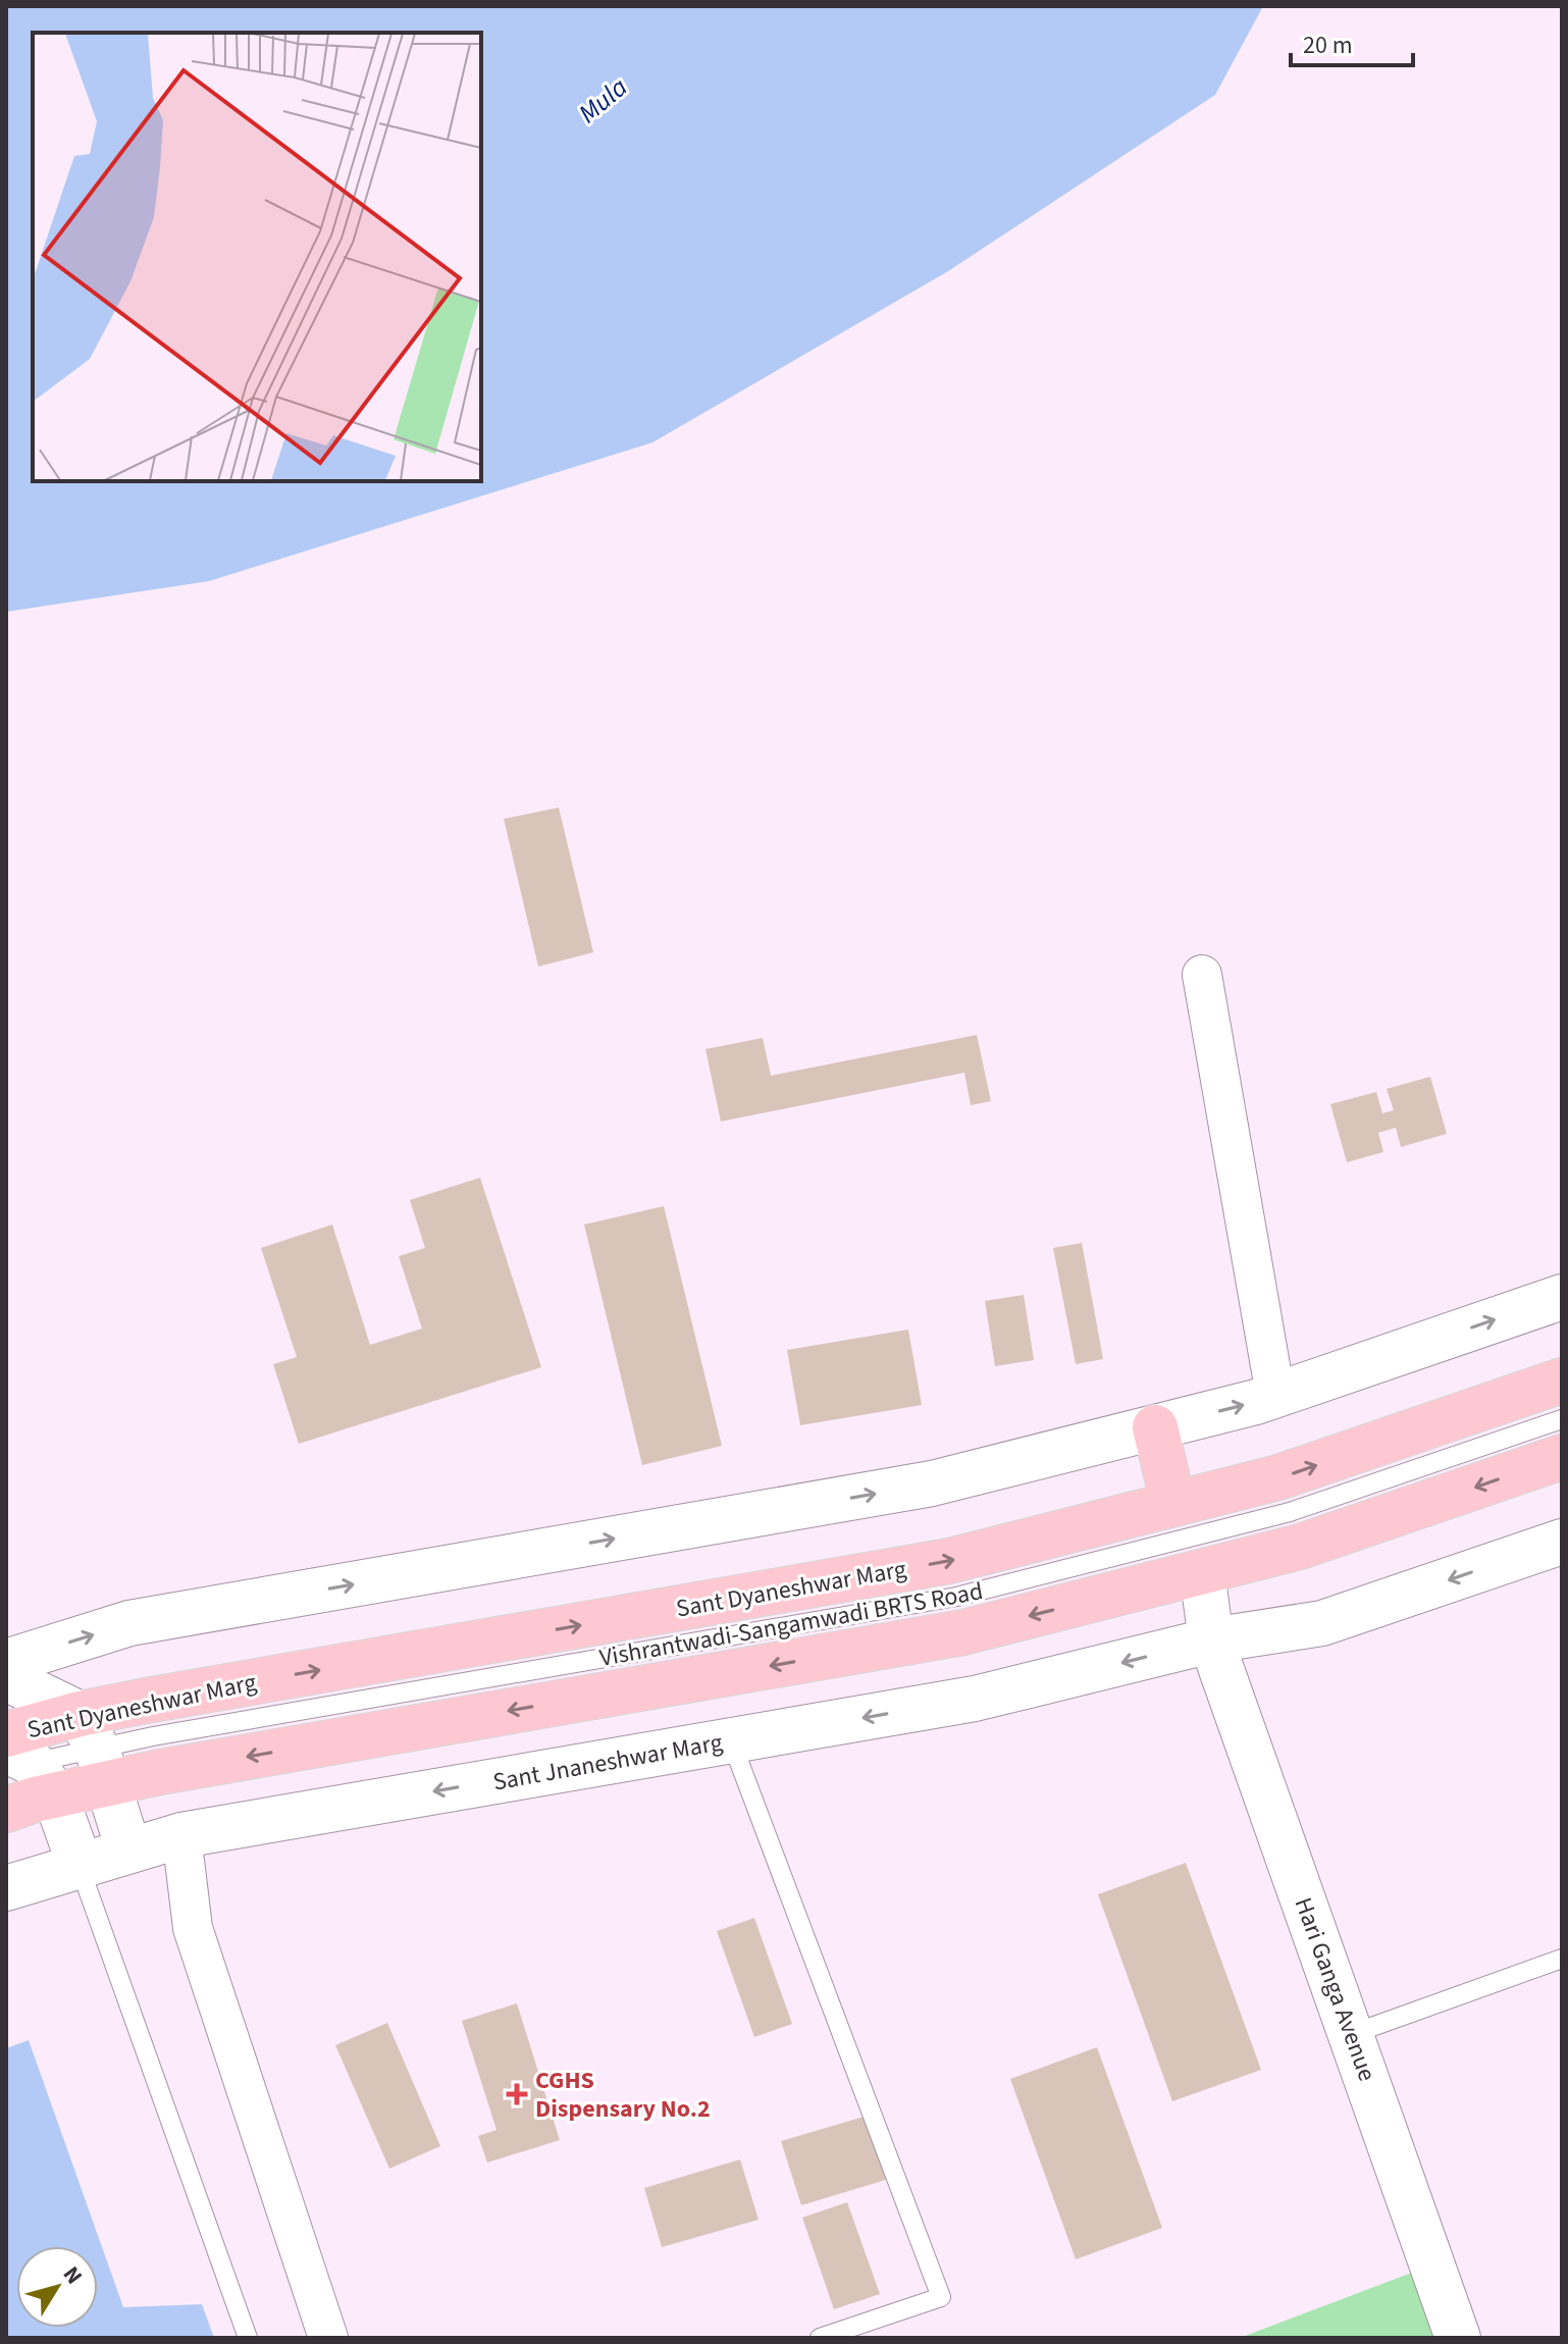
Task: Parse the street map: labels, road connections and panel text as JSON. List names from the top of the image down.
{
  "streets": {
    "main road": ["Sant Dyaneshwar Marg"],
    "street": ["Sant Jnaneshwar Marg", "Hari Ganga Avenue"],
    "lane": ["Vishrantwadi-Sangamwadi BRTS Road"]
  },
  "crossings": [
    ["Sant Dyaneshwar Marg", "Vishrantwadi-Sangamwadi BRTS Road"],
    ["Sant Dyaneshwar Marg", "Hari Ganga Avenue"],
    ["Sant Jnaneshwar Marg", "Hari Ganga Avenue"]
  ],
  "water": ["Mula"],
  "places": {
    "health": ["CGHS Dispensary No.2"]
  },
  "scale_bar": "20 m",
  "north": "top right"
}
